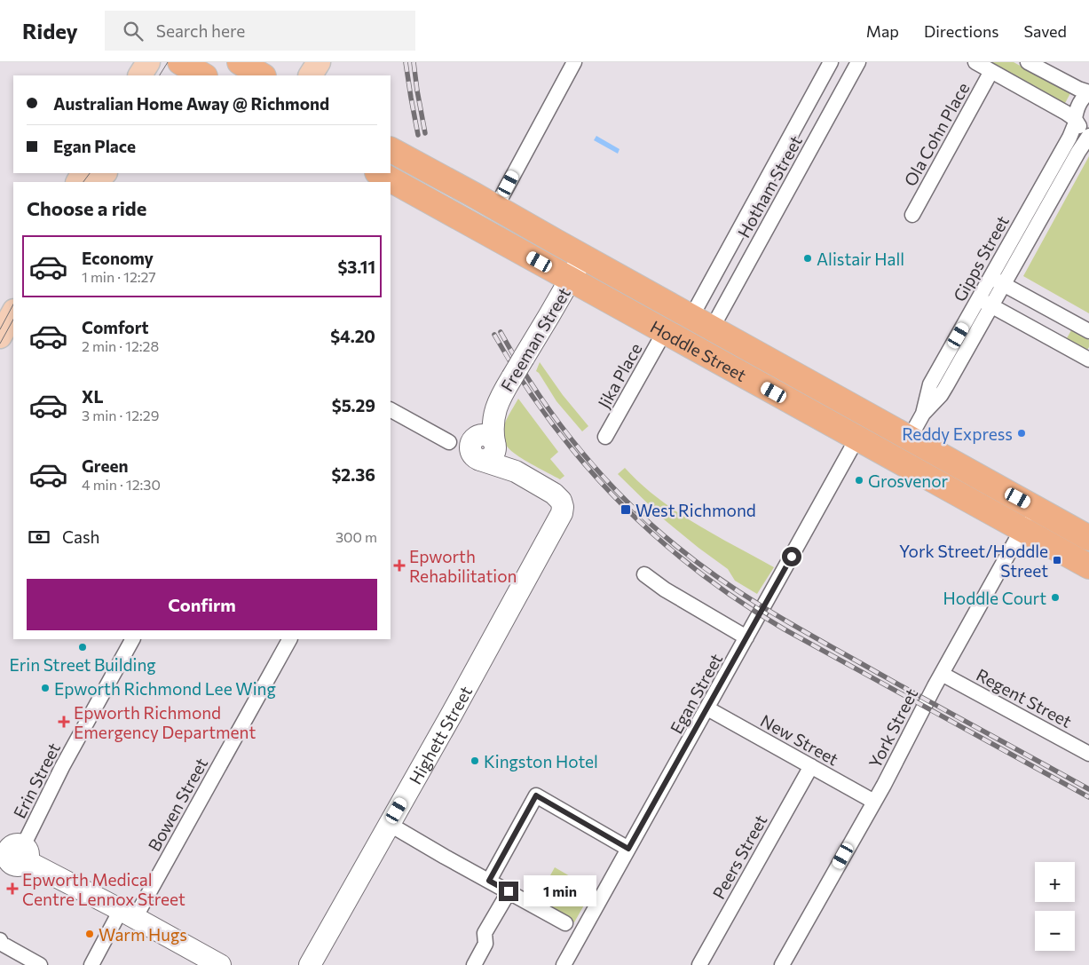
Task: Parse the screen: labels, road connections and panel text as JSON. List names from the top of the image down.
{
  "streets": {
    "highway": ["Hoddle Street"],
    "street": [
      "Ola Cohn Place",
      "Hotham Street",
      "Gipps Street",
      "Freeman Street",
      "Jika Place",
      "Egan Street",
      "Regent Street",
      "York Street",
      "Highett Street",
      "New Street",
      "Erin Street",
      "Bowen Street",
      "Peers Street"
    ]
  },
  "crossings": [
    ["Hotham Street", "Hoddle Street"],
    ["Gipps Street", "Hoddle Street"],
    ["Freeman Street", "Hoddle Street"],
    ["Freeman Street", "Highett Street"],
    ["Hoddle Street", "Jika Place"],
    ["Hoddle Street", "Egan Street"],
    ["Hoddle Street", "York Street"],
    ["Egan Street", "New Street"],
    ["Regent Street", "York Street"],
    ["York Street", "New Street"],
    ["New Street", "Peers Street"]
  ],
  "places": {
    "other": [
      "Alistair Hall",
      "Reddy Express",
      "Grosvenor",
      "Hoddle Court",
      "Erin Street Building",
      "Epworth Richmond Lee Wing",
      "Kingston Hotel",
      "Warm Hugs"
    ],
    "transit": ["West Richmond", "York Street/Hoddle Street"],
    "health": ["Epworth Rehabilitation", "Epworth Richmond Emergency Department", "Epworth Medical Centre Lennox Street"]
  },
  "page": {
    "header": "Ridey",
    "search": "Search here",
    "nav": ["Map", "Directions", "Saved"],
    "banner": ["Australian Home Away @ Richmond", "Egan Place"],
    "heading": "Choose a ride",
    "list": [
      {
        "name": "Economy",
        "note": "1 min · 12:27",
        "value": "$3.11"
      },
      {
        "name": "Comfort",
        "note": "2 min · 12:28",
        "value": "$4.20"
      },
      {
        "name": "XL",
        "note": "3 min · 12:29",
        "value": "$5.29"
      },
      {
        "name": "Green",
        "note": "4 min · 12:30",
        "value": "$2.36"
      }
    ],
    "pay": ["Cash", "300 m"],
    "buttons": "Confirm",
    "map_buttons": ["+", "−"],
    "bubble": "1 min"
  }
}
